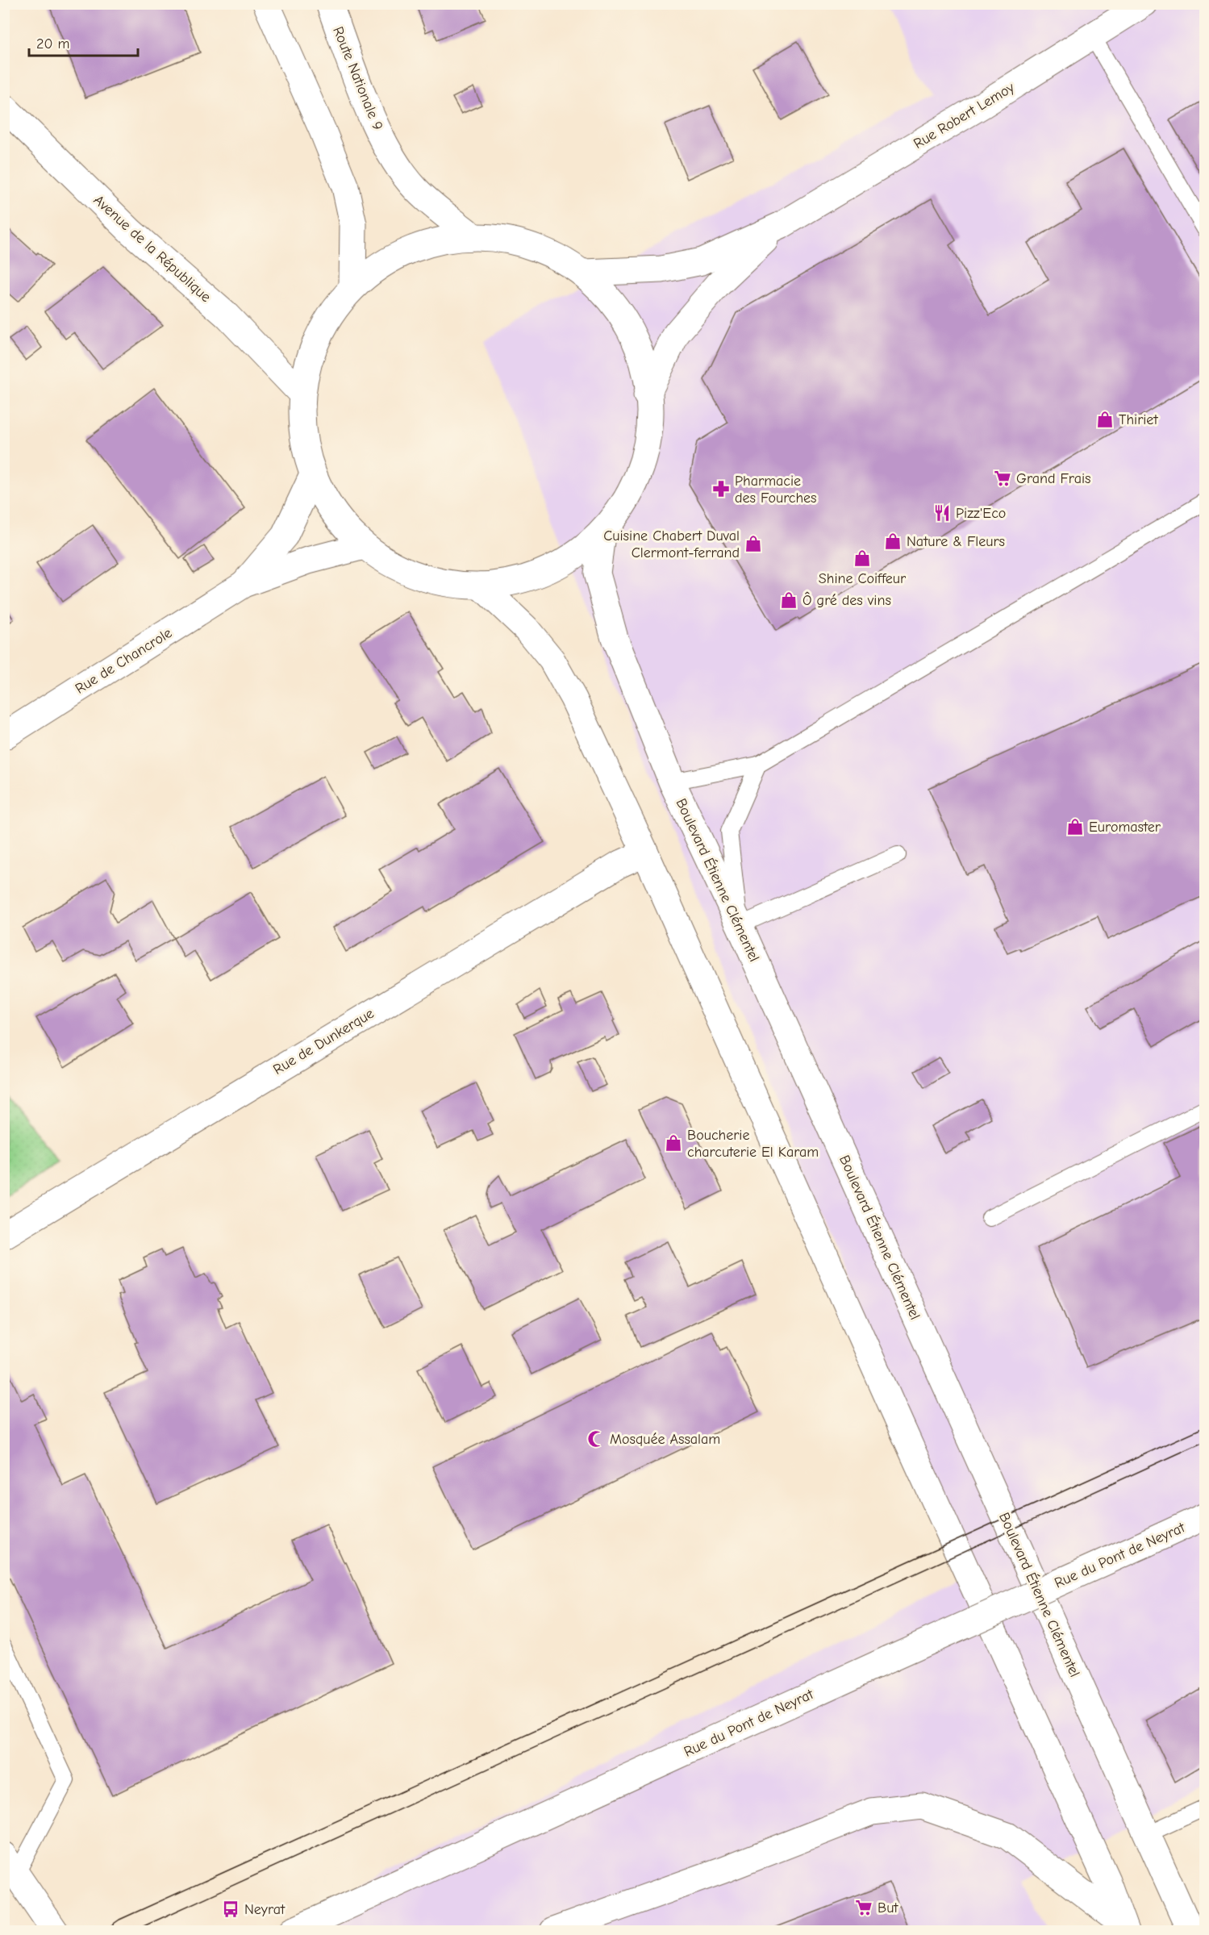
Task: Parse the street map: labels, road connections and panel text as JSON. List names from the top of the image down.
{
  "streets": {
    "main road": [
      "Route Nationale 9",
      "Rue Robert Lemoy",
      "Avenue de la République",
      "Rue de Chancrole",
      "Boulevard Étienne Clémentel",
      "Rue de Dunkerque",
      "Rue du Pont de Neyrat"
    ]
  },
  "places": {
    "shop": [
      "Thiriet",
      "Nature & Fleurs",
      "Cuisine Chabert Duval Clermont-ferrand",
      "Shine Coiffeur",
      "Ô gré des vins",
      "Euromaster",
      "Boucherie charcuterie El Karam"
    ],
    "supermarket": ["Grand Frais", "But"],
    "pharmacy": ["Pharmacie des Fourches"],
    "restaurant": ["Pizz'Eco"],
    "mosque": ["Mosquée Assalam"],
    "bus stop": ["Neyrat"]
  },
  "scale_bar": "20 m"
}
